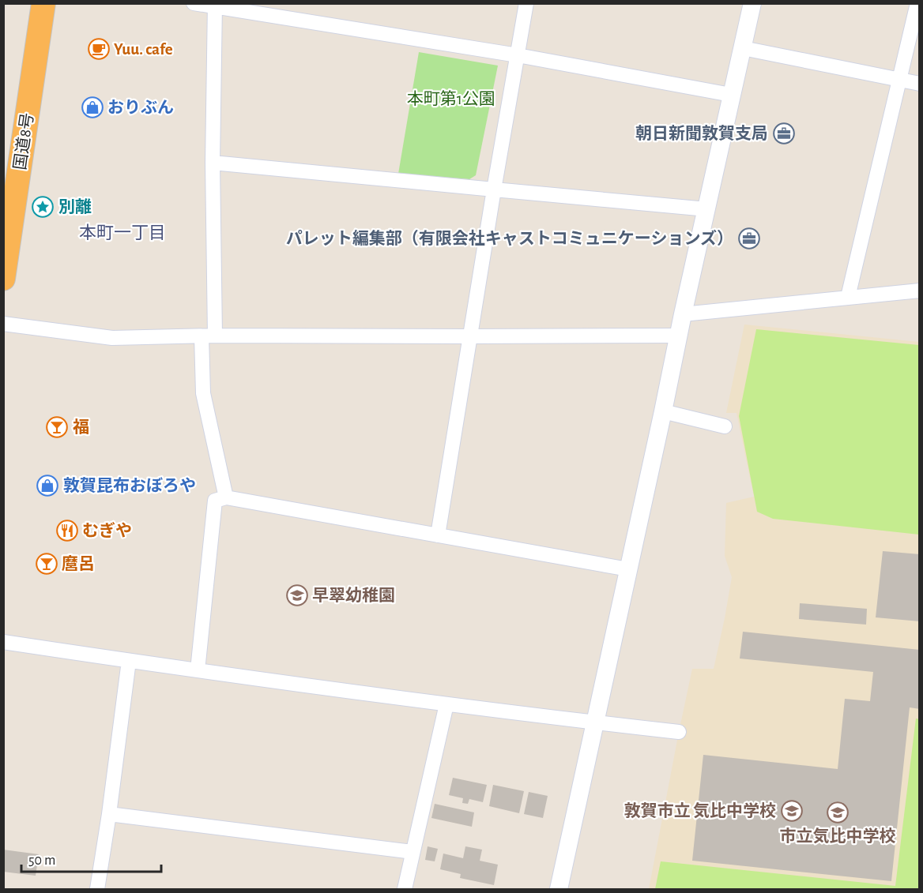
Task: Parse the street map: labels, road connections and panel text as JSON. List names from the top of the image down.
{
  "streets": {
    "highway": ["国道8号"]
  },
  "districts": ["本町一丁目"],
  "parks": ["本町第1公園"],
  "places": {
    "cafe": ["Yuu. cafe"],
    "shop": ["おりぶん", "敦賀昆布おぼろや"],
    "office": ["朝日新聞敦賀支局", "パレット編集部（有限会社キャストコミュニケーションズ）"],
    "place": ["別離"],
    "bar": ["福", "麿呂"],
    "restaurant": ["むぎや"],
    "school or university": ["早翠幼稚園", "敦賀市立 気比中学校", "市立気比中学校"]
  },
  "scale_bar": "50 m"
}
